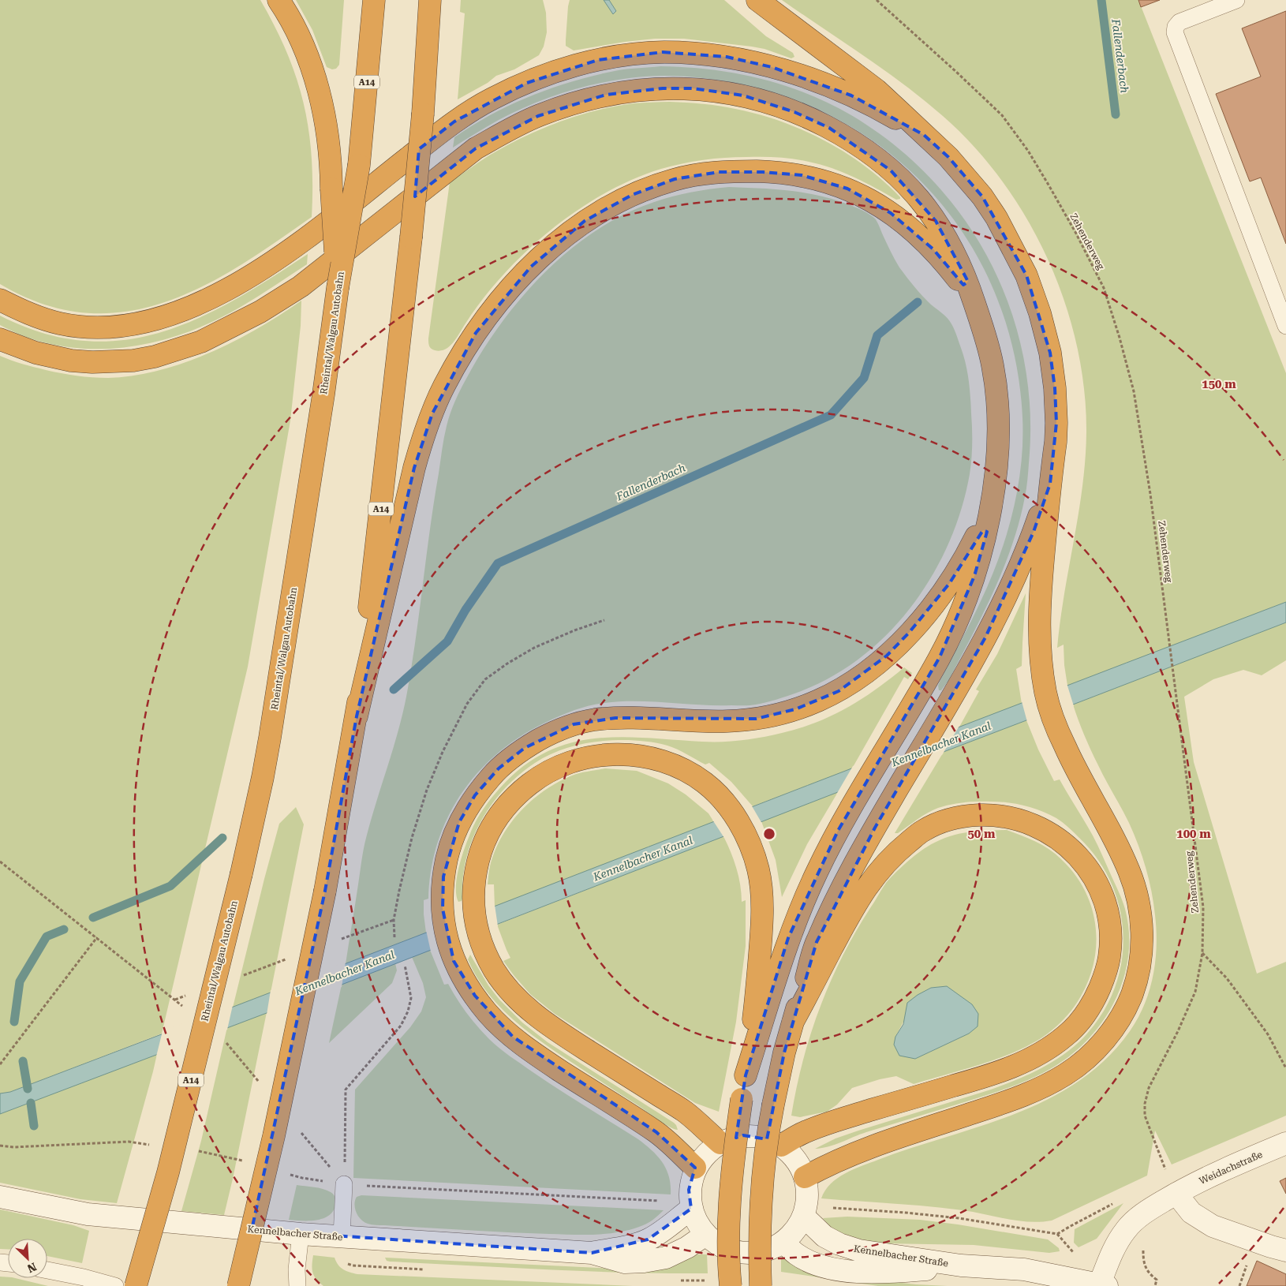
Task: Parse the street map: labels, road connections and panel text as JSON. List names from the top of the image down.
{
  "streets": {
    "highway": ["A14", "Rheintal/Walgau Autobahn"],
    "main road": ["Weidachstraße", "Kennelbacher Straße"],
    "path": ["Zehenderweg"]
  },
  "crossings": [
    ["Zehenderweg", "Weidachstraße"],
    ["Weidachstraße", "Kennelbacher Straße"]
  ],
  "water": ["Fallenderbach", "Kennelbacher Kanal"],
  "north": "bottom right",
  "rings": ["150 m", "50 m", "100 m"]
}
